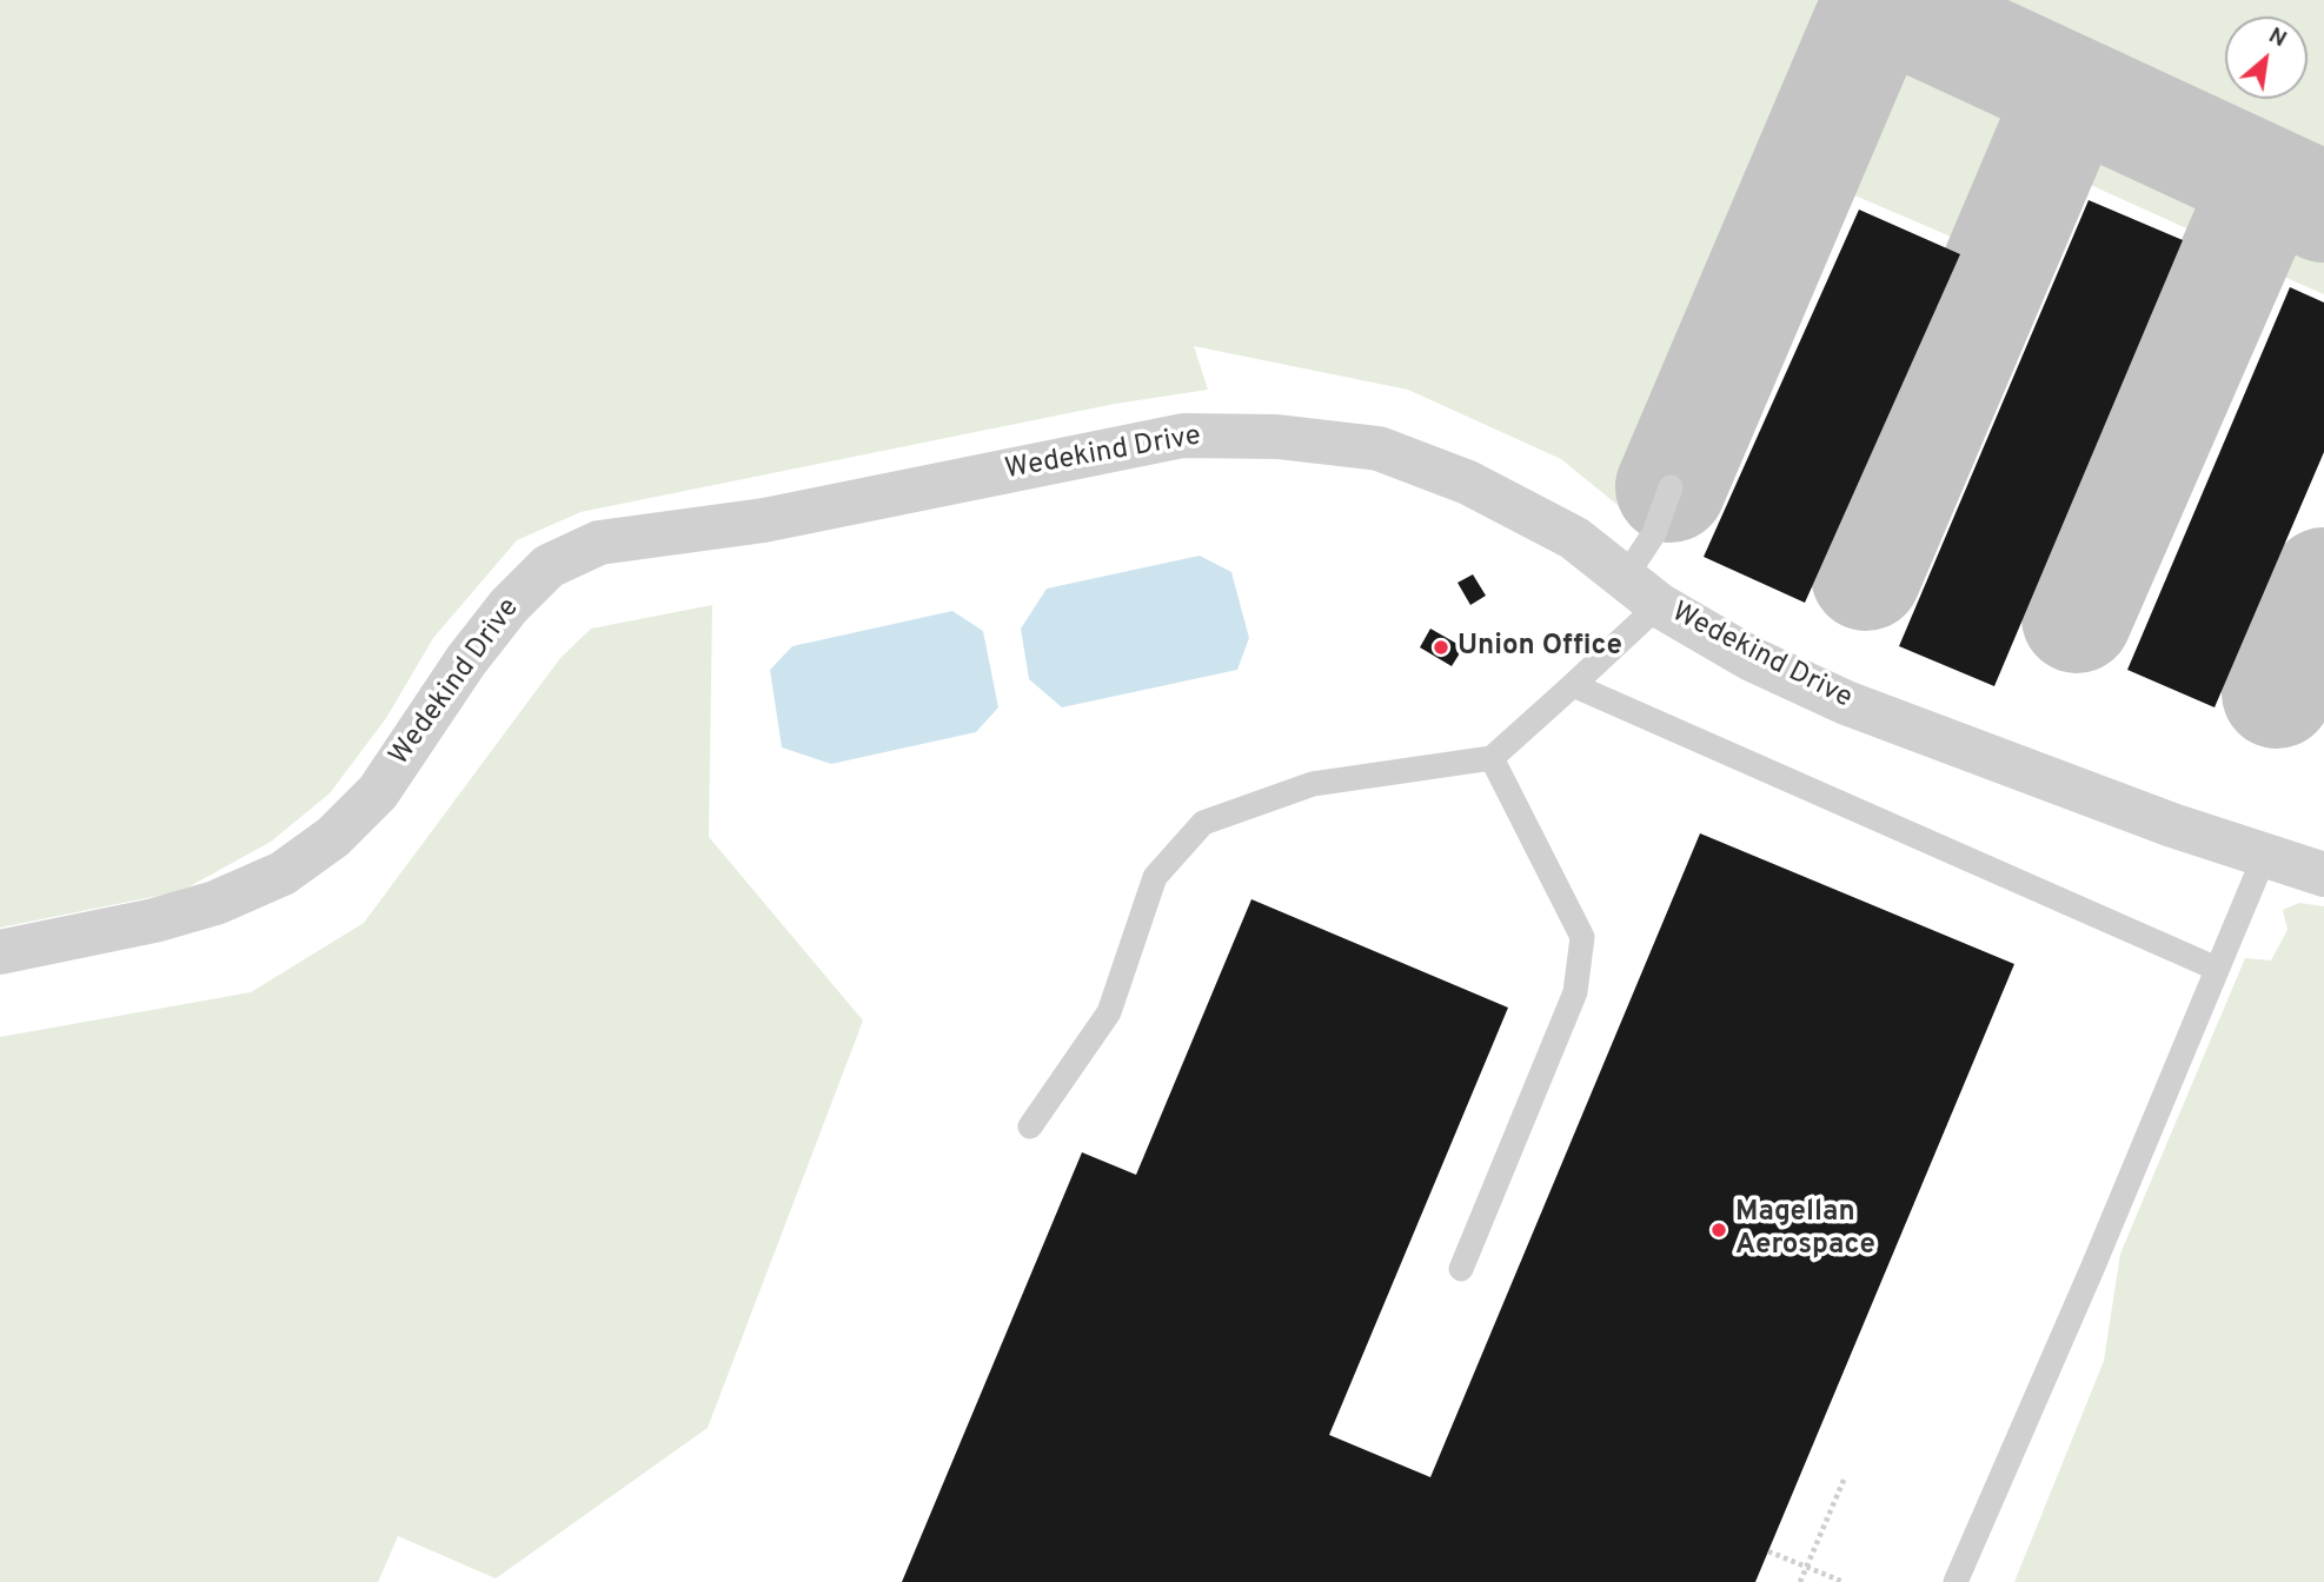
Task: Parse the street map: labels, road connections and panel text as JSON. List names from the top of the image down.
{
  "streets": {
    "street": ["Wedekind Drive"]
  },
  "places": ["Union Office", "Magellan Aerospace"],
  "north": "top right"
}
